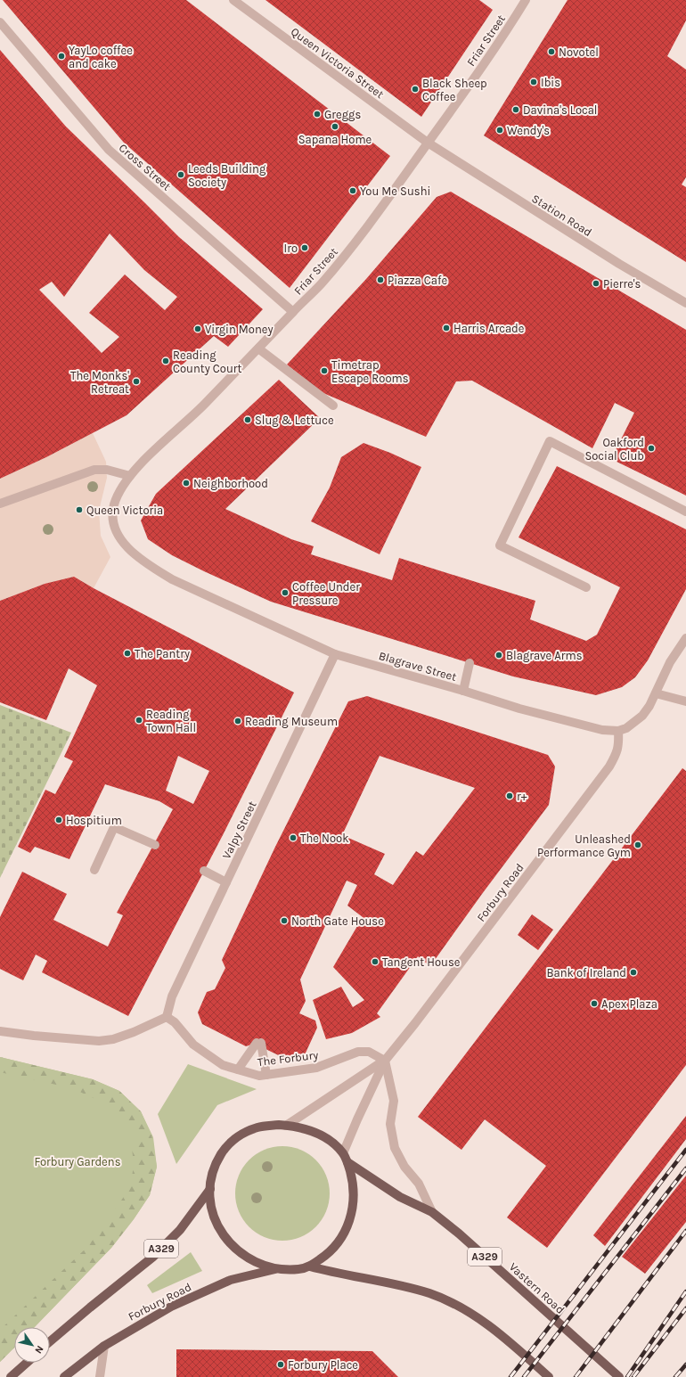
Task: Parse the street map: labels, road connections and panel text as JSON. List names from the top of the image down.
{
  "streets": {
    "main road": ["Forbury Road", "A329", "Vastern Road"],
    "street": [
      "Friar Street",
      "Queen Victoria Street",
      "Cross Street",
      "Station Road",
      "Blagrave Street",
      "Valpy Street",
      "The Forbury"
    ]
  },
  "crossings": [
    ["Friar Street", "Queen Victoria Street"],
    ["Friar Street", "Cross Street"],
    ["Friar Street", "Station Road"],
    ["Friar Street", "Blagrave Street"],
    ["Queen Victoria Street", "Station Road"],
    ["Blagrave Street", "Valpy Street"],
    ["Blagrave Street", "Forbury Road"],
    ["Valpy Street", "The Forbury"],
    ["Forbury Road", "The Forbury"],
    ["Forbury Road", "Vastern Road"],
    ["A329", "Vastern Road"]
  ],
  "parks": ["Forbury Gardens"],
  "places": [
    "Novotel",
    "YayLo coffee and cake",
    "Ibis",
    "Black Sheep Coffee",
    "Davina's Local",
    "Greggs",
    "Sapana Home",
    "Wendy's",
    "Leeds Building Society",
    "You Me Sushi",
    "Iro",
    "Piazza Cafe",
    "Pierre's",
    "Harris Arcade",
    "Virgin Money",
    "Reading County Court",
    "Timetrap Escape Rooms",
    "The Monks' Retreat",
    "Slug & Lettuce",
    "Oakford Social Club",
    "Neighborhood",
    "Queen Victoria",
    "Coffee Under Pressure",
    "The Pantry",
    "Blagrave Arms",
    "Reading Town Hall",
    "Reading Museum",
    "r+",
    "Hospitium",
    "The Nook",
    "Unleashed Performance Gym",
    "North Gate House",
    "Tangent House",
    "Bank of Ireland",
    "Apex Plaza",
    "Forbury Place"
  ],
  "north": "bottom right"
}
